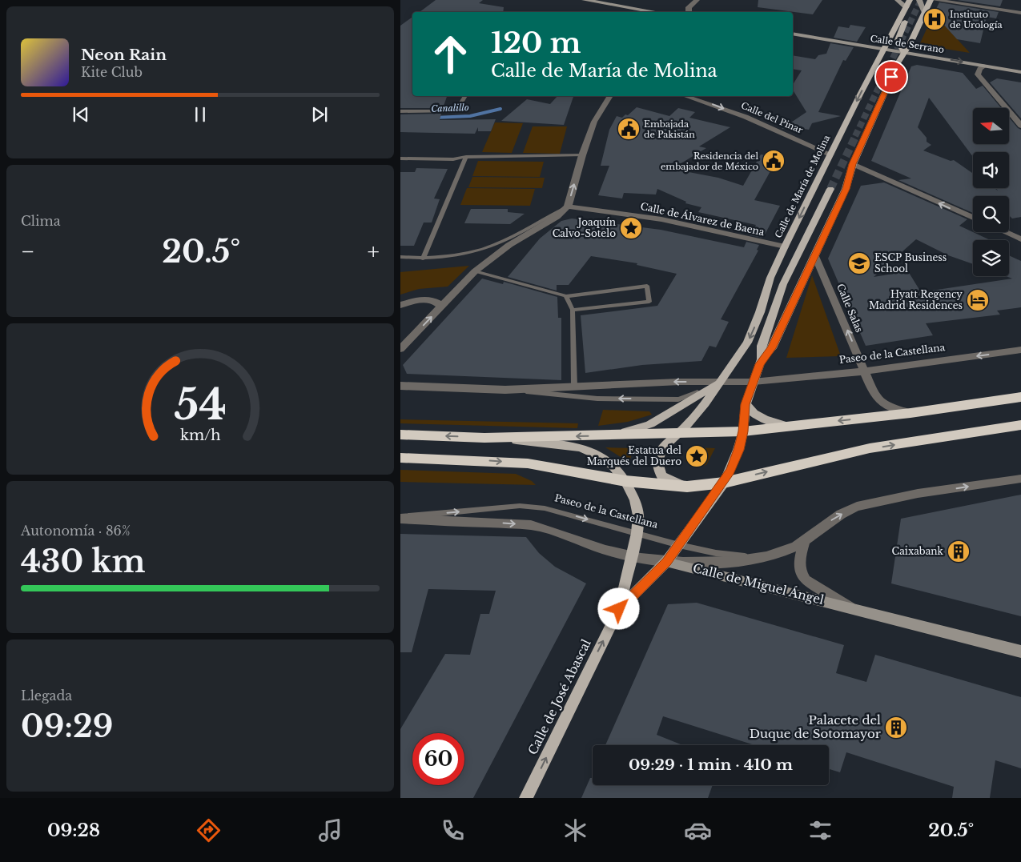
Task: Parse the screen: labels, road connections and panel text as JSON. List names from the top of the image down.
{
  "streets": {
    "main road": [
      "Calle de Serrano",
      "Calle de María de Molina",
      "Calle de Miguel Ángel",
      "Calle de José Abascal"
    ],
    "street": [
      "Calle del Pinar",
      "Calle de Álvarez de Baena",
      "Calle Salas",
      "Paseo de la Castellana"
    ]
  },
  "crossings": [
    ["Calle de Serrano", "Calle de María de Molina"],
    ["Calle del Pinar", "Calle de María de Molina"],
    ["Calle de María de Molina", "Calle de Álvarez de Baena"],
    ["Calle de María de Molina", "Paseo de la Castellana"],
    ["Calle Salas", "Paseo de la Castellana"],
    ["Paseo de la Castellana", "Calle de Miguel Ángel"]
  ],
  "one_way": [
    "Calle de Serrano",
    "Calle del Pinar",
    "Calle Salas",
    "Calle de José Abascal"
  ],
  "water": ["Canalillo"],
  "places": {
    "hospital": ["Instituto de Urología"],
    "public building": ["Embajada de Pakistán", "Residencia del embajador de México"],
    "place": ["Joaquín Calvo-Sotelo", "Estatua del Marqués del Duero"],
    "school or university": ["ESCP Business School"],
    "hotel": ["Hyatt Regency Madrid Residences"],
    "building": ["Caixabank", "Palacete del Duque de Sotomayor"]
  },
  "north": "left",
  "page": {
    "turn": ["120 m", "Calle de María de Molina"],
    "song": ["Neon Rain", "Kite Club"],
    "tile": [
      "Clima",
      ["Autonomía · 86%", "430 km"],
      ["Llegada", "09:29"]
    ],
    "heat": ["−", "20.5°", "+"],
    "limit": "60",
    "trip": "09:29 · 1 min · 410 m",
    "tabs": ["09:28", "20.5°"],
    "gauge": ["54", "km/h"]
  }
}
